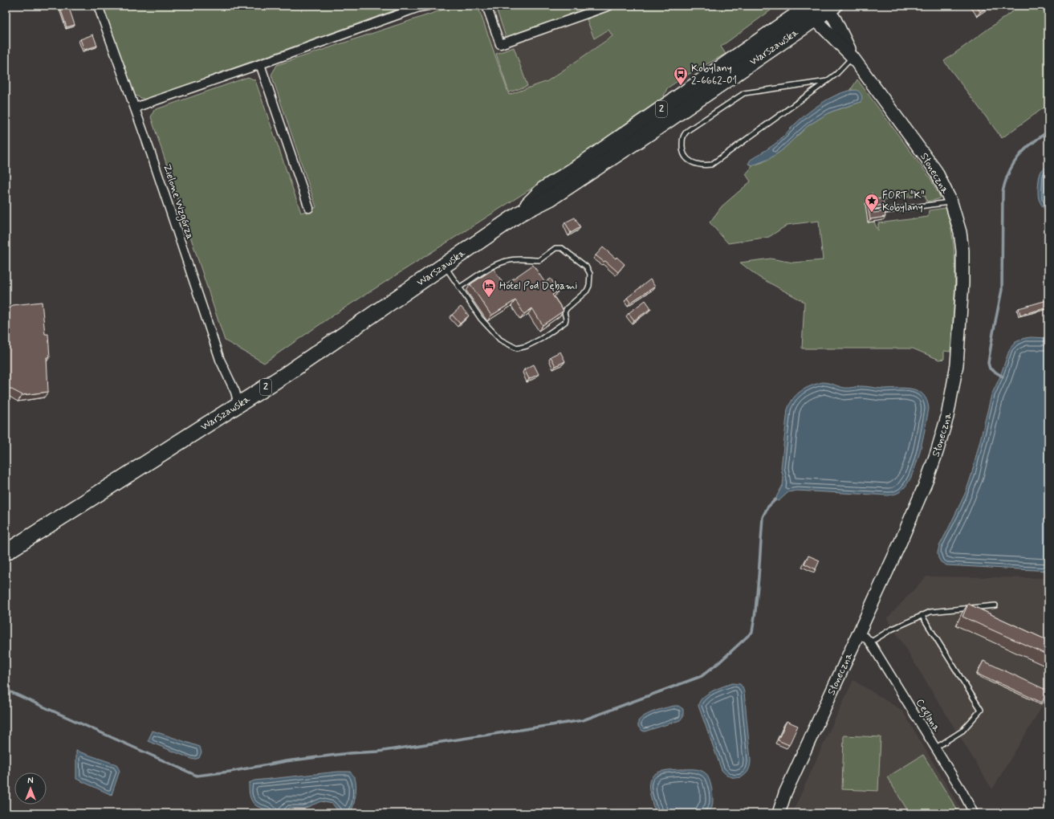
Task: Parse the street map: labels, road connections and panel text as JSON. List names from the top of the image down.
{
  "streets": {
    "highway": ["Warszawska", "2"],
    "street": ["Słoneczna", "Zielone Wzgórza", "Ceglana"]
  },
  "crossings": [
    ["Warszawska", "Słoneczna"],
    ["Warszawska", "Zielone Wzgórza"],
    ["Słoneczna", "Ceglana"]
  ],
  "places": {
    "bus stop": ["Kobylany 2-6662-01"],
    "place": ["FORT \"K\" Kobylany"],
    "hotel": ["Hotel Pod Dębami"]
  },
  "north": "top"
}
